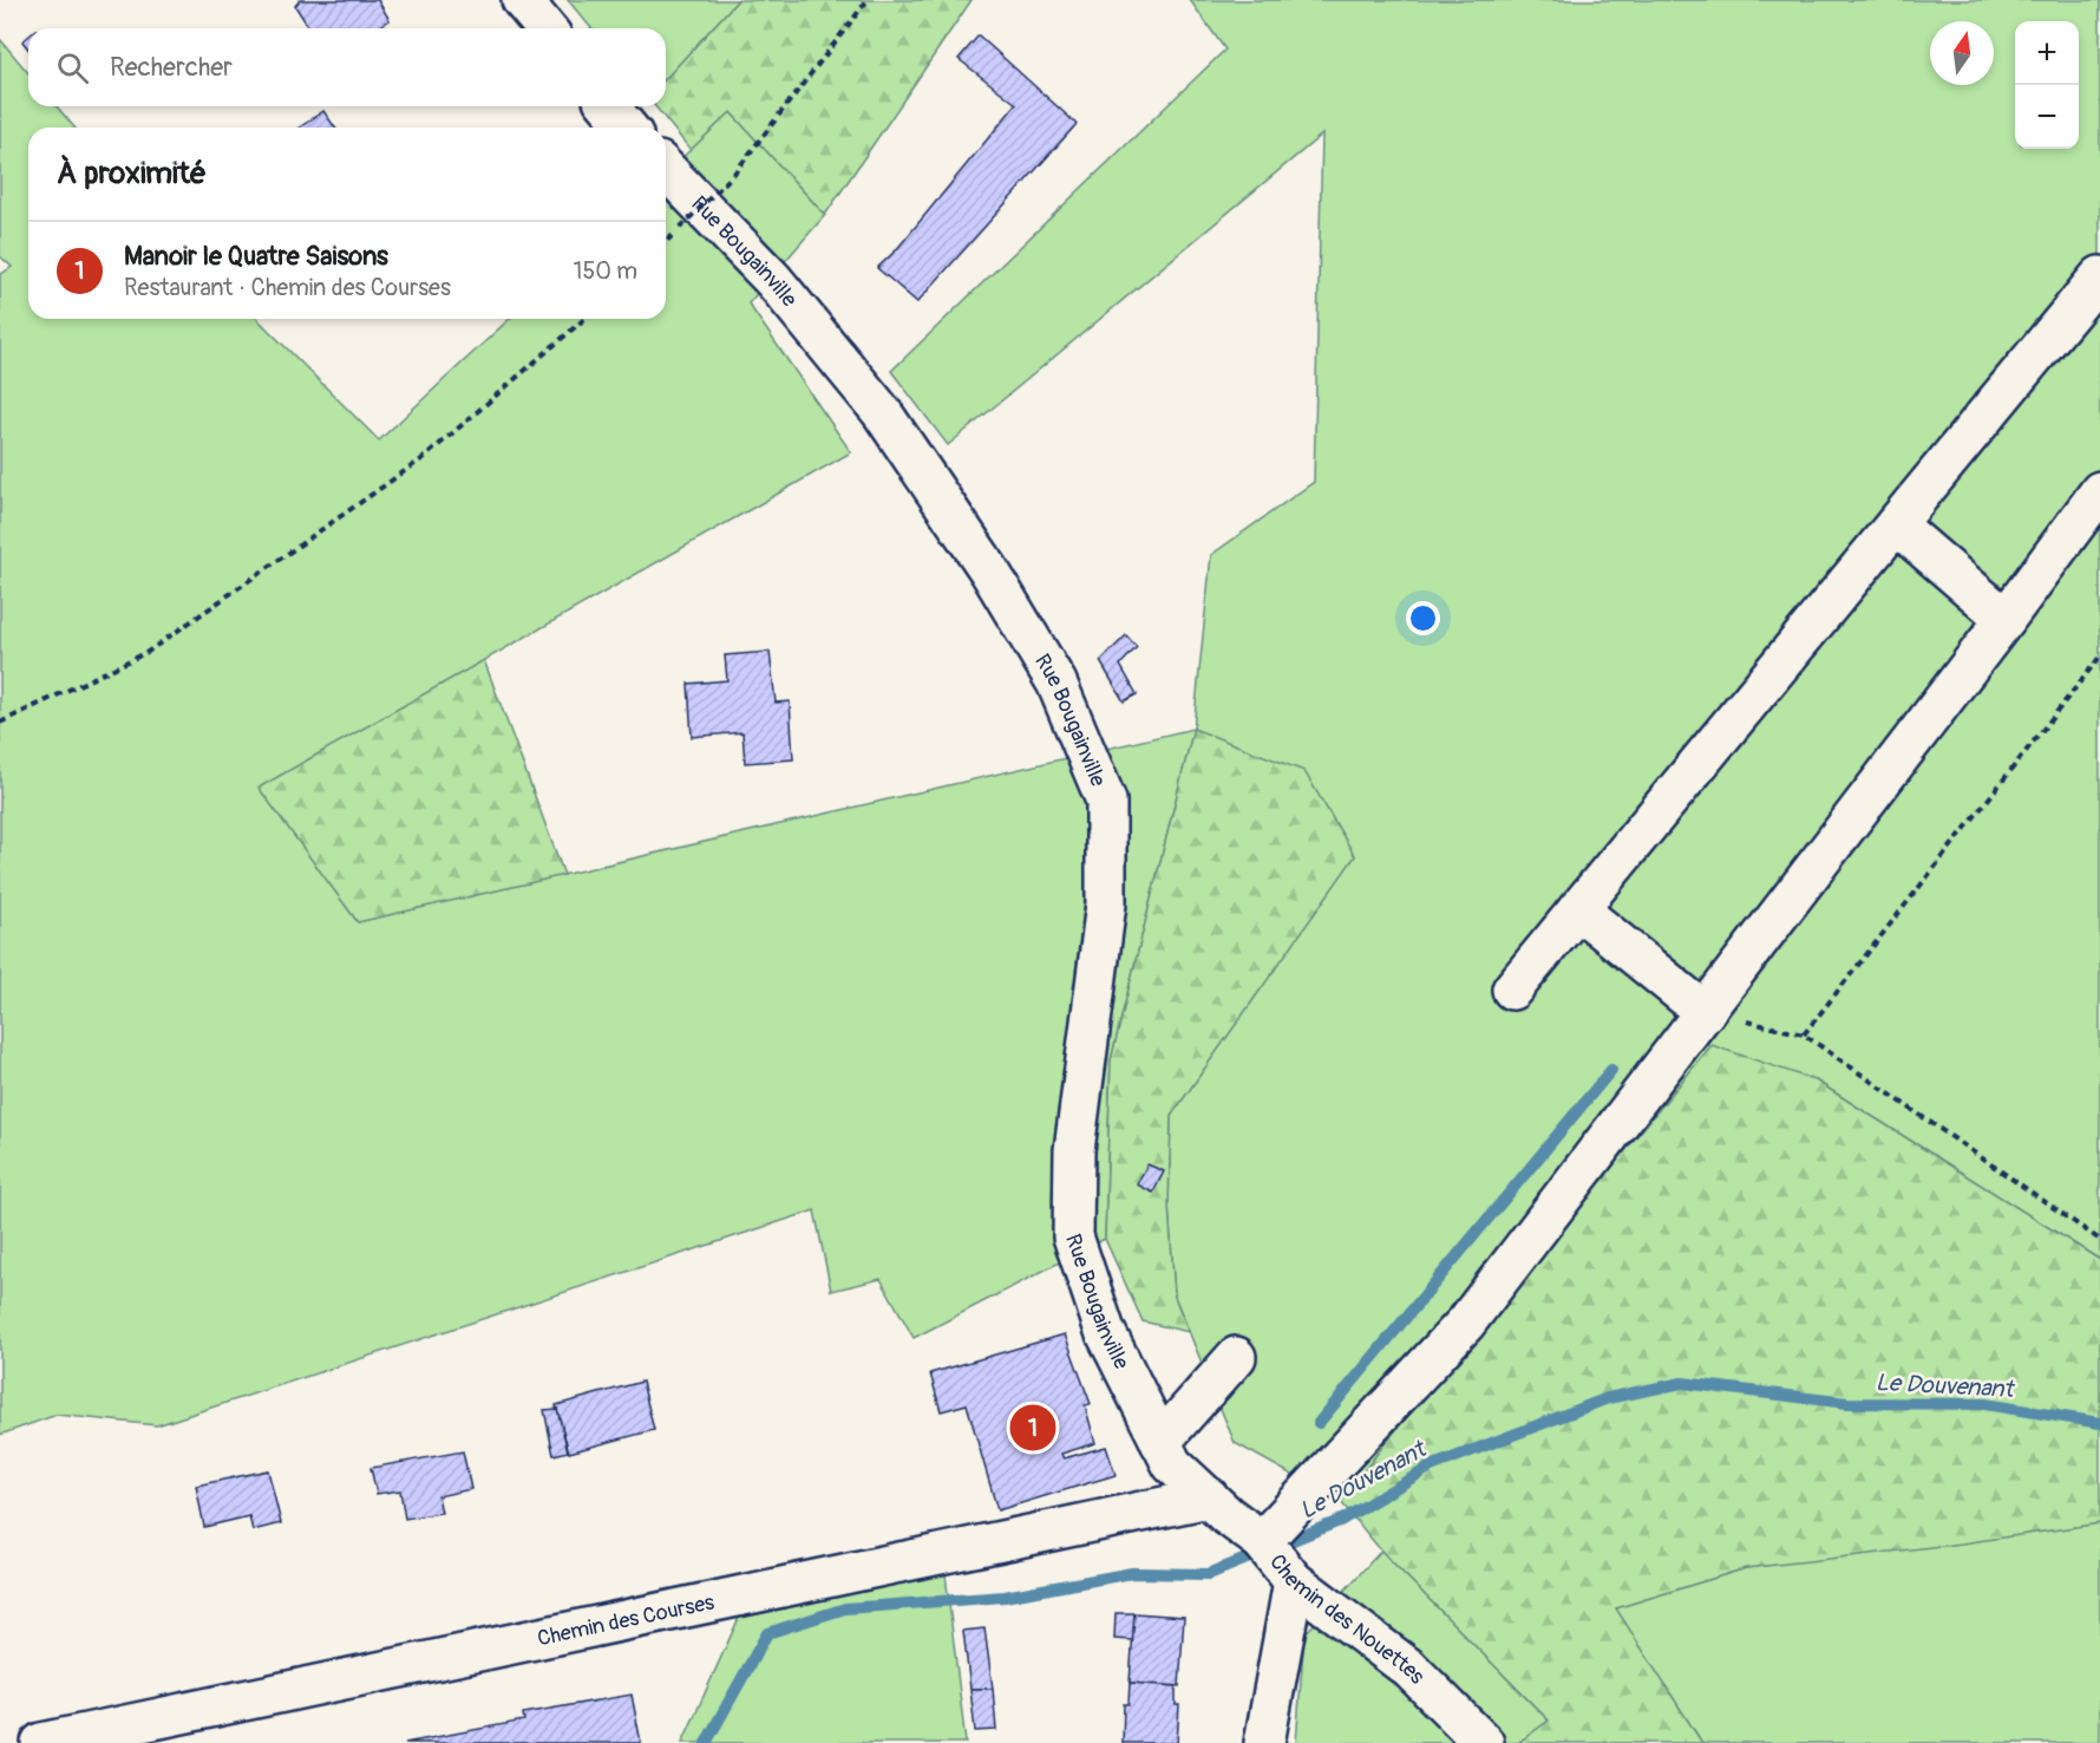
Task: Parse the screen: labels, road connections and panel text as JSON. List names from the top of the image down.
{
  "streets": {
    "street": ["Rue Bougainville", "Chemin des Nouettes", "Chemin des Courses"]
  },
  "crossings": [
    ["Rue Bougainville", "Chemin des Nouettes"],
    ["Rue Bougainville", "Chemin des Courses"],
    ["Chemin des Nouettes", "Chemin des Courses"]
  ],
  "water": ["Le Douvenant"],
  "north": "top",
  "page": {
    "map_buttons": ["+", "−"],
    "search": "Rechercher",
    "heading": "À proximité",
    "list": [
      {
        "mark": "1",
        "name": "Manoir le Quatre Saisons",
        "note": "Restaurant · Chemin des Courses",
        "value": "150 m"
      }
    ],
    "pins": "1"
  }
}
